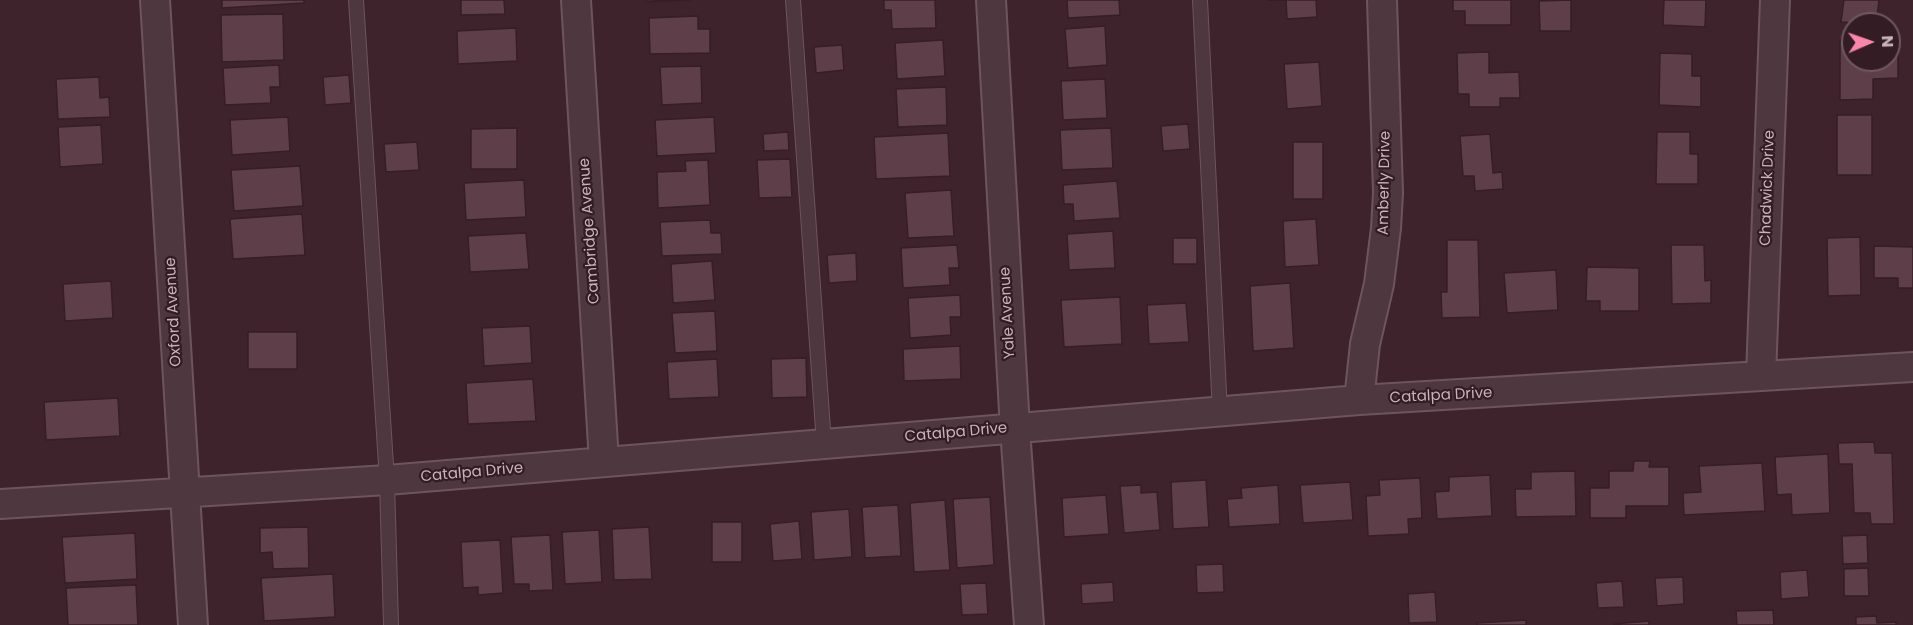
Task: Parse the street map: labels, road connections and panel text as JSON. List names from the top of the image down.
{
  "streets": {
    "street": [
      "Amberly Drive",
      "Chadwick Drive",
      "Cambridge Avenue",
      "Oxford Avenue",
      "Yale Avenue",
      "Catalpa Drive"
    ]
  },
  "crossings": [
    ["Amberly Drive", "Catalpa Drive"],
    ["Chadwick Drive", "Catalpa Drive"],
    ["Cambridge Avenue", "Catalpa Drive"],
    ["Oxford Avenue", "Catalpa Drive"],
    ["Yale Avenue", "Catalpa Drive"]
  ],
  "north": "right"
}
